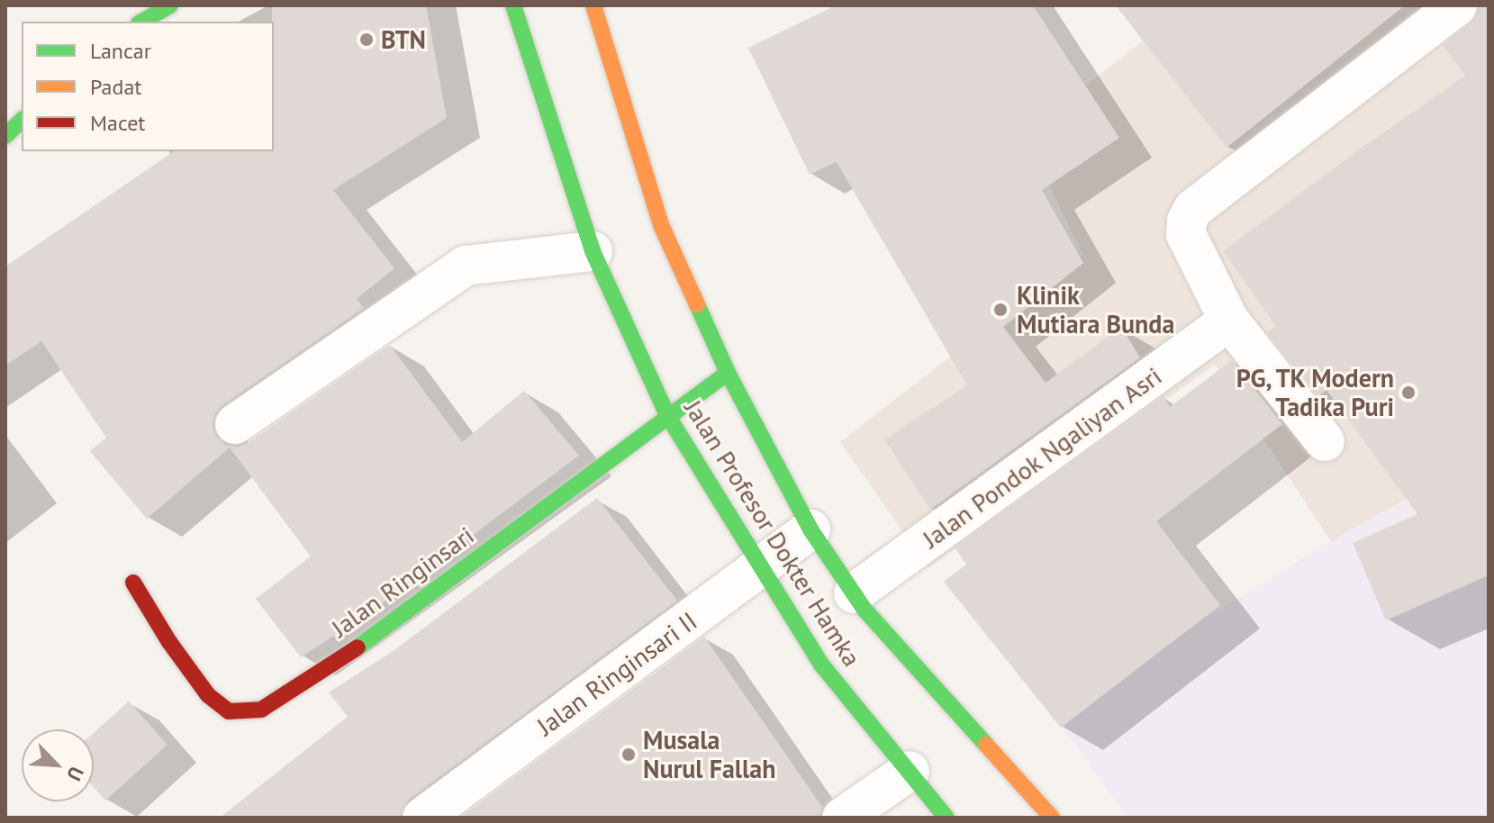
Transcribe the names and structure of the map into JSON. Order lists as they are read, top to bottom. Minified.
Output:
{"streets":{"main road":["Jalan Profesor Dokter Hamka","Jalan Ringinsari"],"street":["Jalan Pondok Ngaliyan Asri","Jalan Ringinsari II"]},"crossings":[["Jalan Pondok Ngaliyan Asri","Jalan Profesor Dokter Hamka"],["Jalan Profesor Dokter Hamka","Jalan Ringinsari"],["Jalan Profesor Dokter Hamka","Jalan Ringinsari II"]],"places":["BTN","Klinik Mutiara Bunda","PG, TK Modern Tadika Puri","Musala Nurul Fallah"],"legend":["Lancar","Padat","Macet"],"north":"bottom right"}
